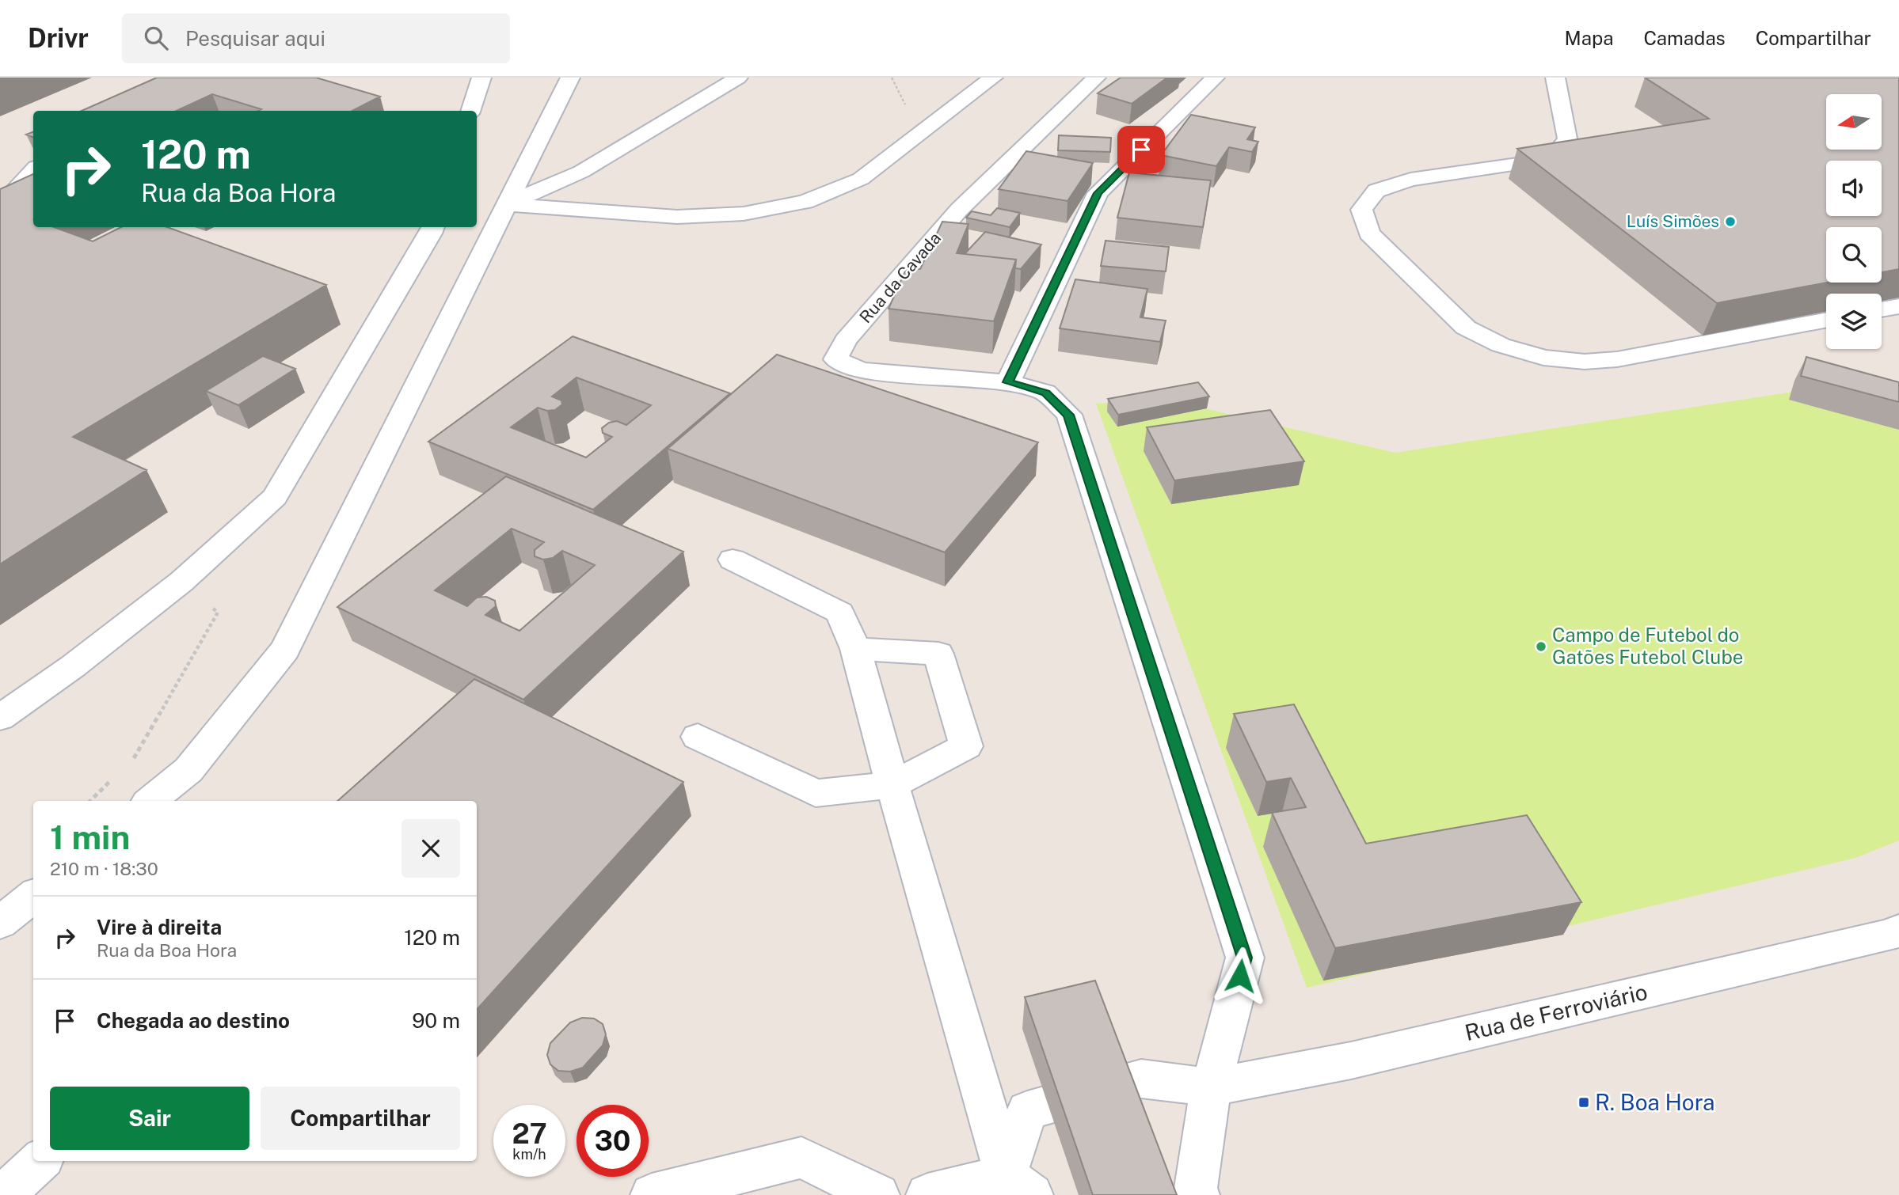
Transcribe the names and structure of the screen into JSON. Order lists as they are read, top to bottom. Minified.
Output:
{"streets":{"street":["Rua da Cavada","Rua de Ferroviário"]},"places":{"other":["Luís Simões","Campo de Futebol do Gatões Futebol Clube"],"transit":["R. Boa Hora"]},"north":"left","page":{"header":"Drivr","search":"Pesquisar aqui","nav":["Mapa","Camadas","Compartilhar"],"turn":["120 m","Rua da Boa Hora"],"heading":["1 min","210 m · 18:30"],"list":[{"name":"Vire à direita","note":"Rua da Boa Hora","value":"120 m"},{"name":"Chegada ao destino","value":"90 m"}],"buttons":["Sair","Compartilhar"],"speed":"27 km/h","limit":"30"}}
